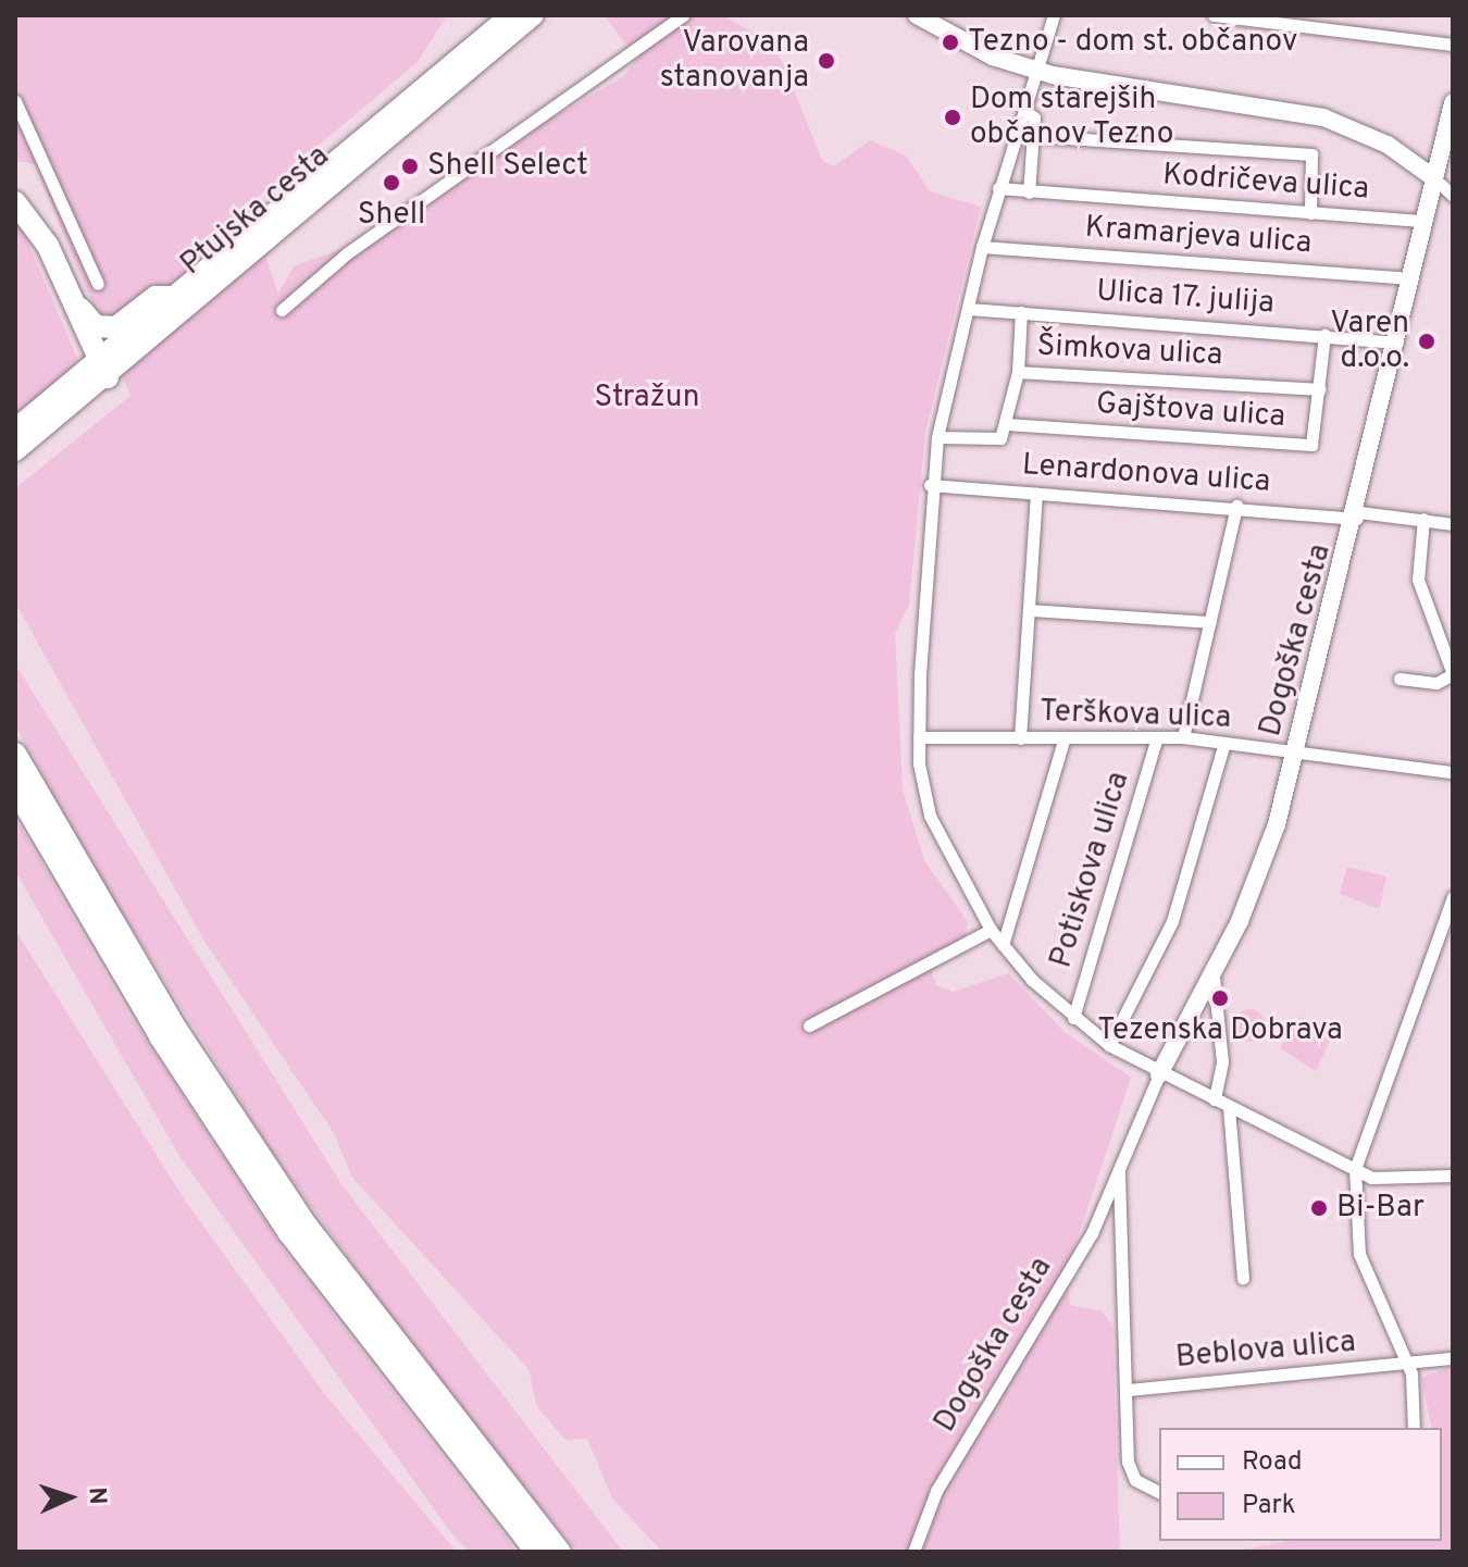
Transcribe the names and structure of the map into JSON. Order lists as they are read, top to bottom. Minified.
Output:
{"streets":{"main road":["Ptujska cesta"],"street":["Kodričeva ulica","Kramarjeva ulica","Ulica 17. julija","Šimkova ulica","Gajštova ulica","Lenardonova ulica","Dogoška cesta","Terškova ulica","Potiskova ulica","Beblova ulica"]},"crossings":[["Kodričeva ulica","Dogoška cesta"],["Kramarjeva ulica","Dogoška cesta"],["Ulica 17. julija","Gajštova ulica"],["Ulica 17. julija","Dogoška cesta"],["Šimkova ulica","Gajštova ulica"],["Lenardonova ulica","Dogoška cesta"],["Dogoška cesta","Terškova ulica"],["Dogoška cesta","Beblova ulica"],["Terškova ulica","Potiskova ulica"]],"parks":["Stražun"],"places":["Tezno - dom st. občanov","Varovana stanovanja","Dom starejših občanov Tezno","Shell Select","Shell","Varen d.o.o.","Tezenska Dobrava","Bi-Bar"],"legend":["Road","Park"],"north":"right"}
